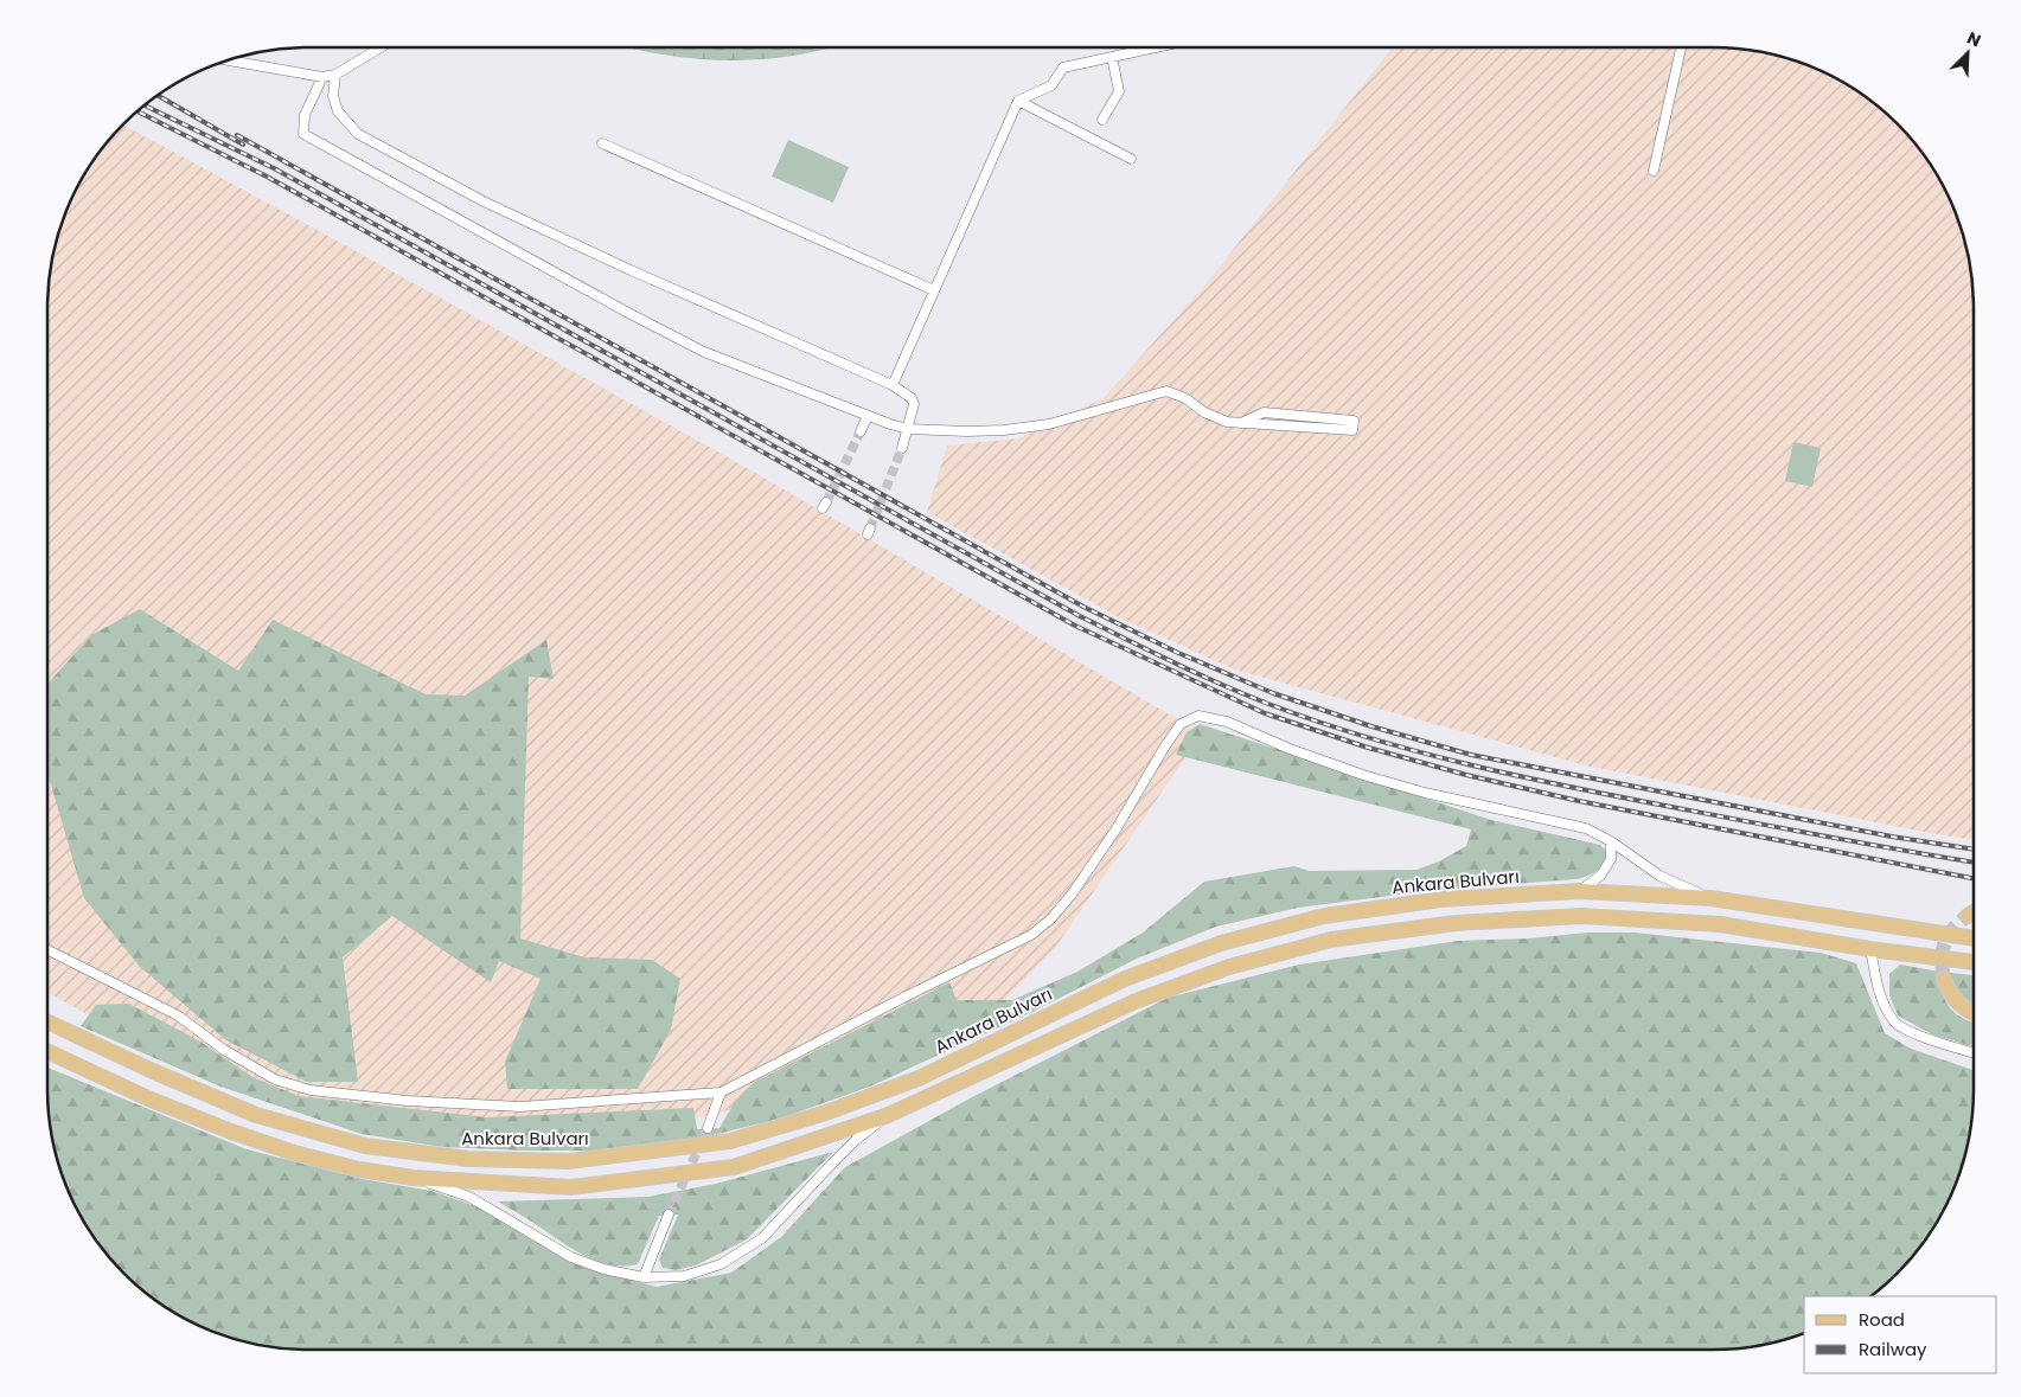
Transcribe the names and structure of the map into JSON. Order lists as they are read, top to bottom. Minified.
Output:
{"streets":{"main road":["Ankara Bulvarı"]},"legend":["Road","Railway"],"north":"top right"}
